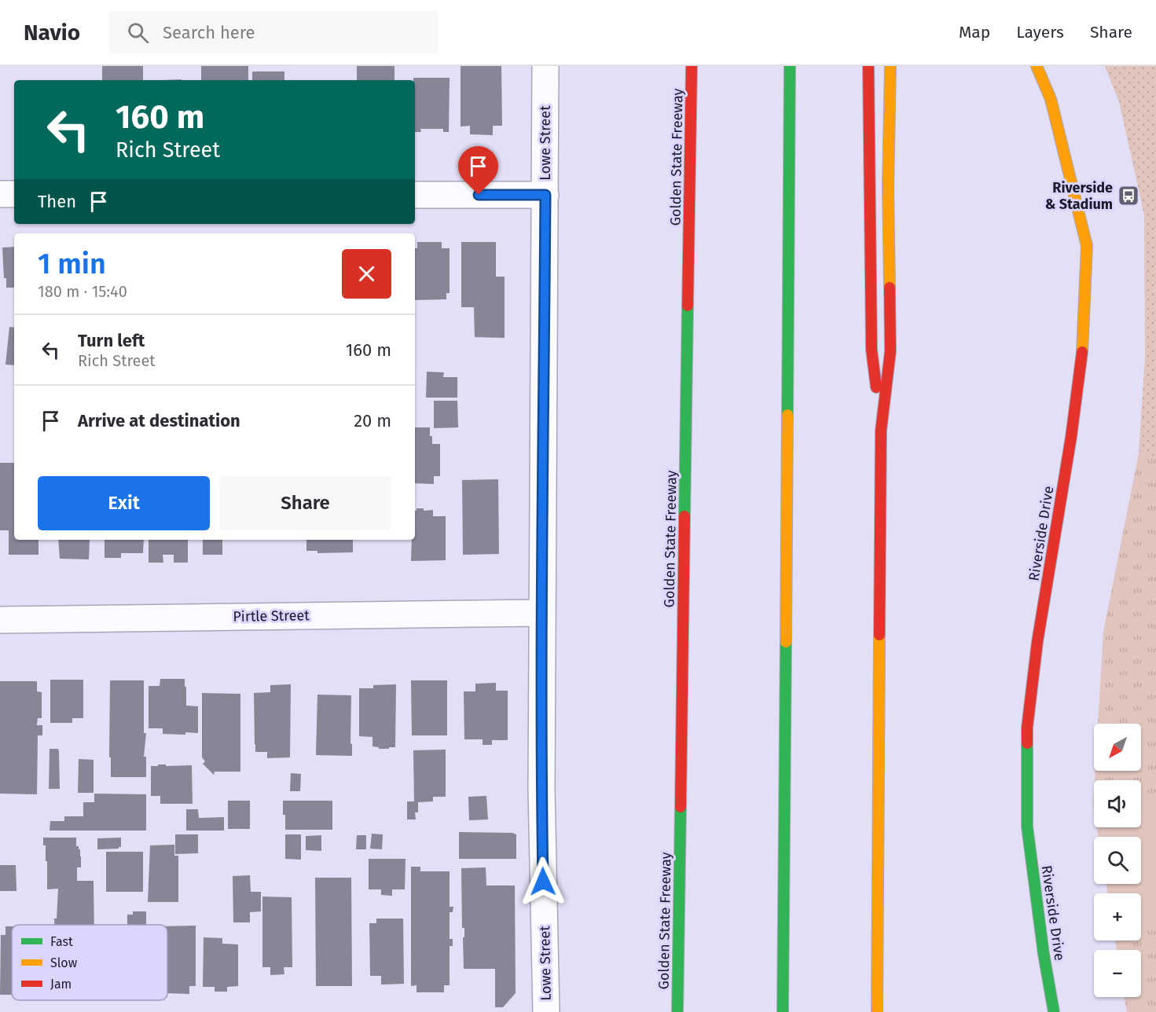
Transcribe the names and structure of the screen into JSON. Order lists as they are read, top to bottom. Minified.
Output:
{"streets":{"main road":["Golden State Freeway","Riverside Drive"],"street":["Lowe Street","Pirtle Street"]},"crossings":[["Lowe Street","Pirtle Street"]],"places":{"bus stop":["Riverside & Stadium"]},"legend":["Fast","Slow","Jam"],"north":"bottom left","page":{"header":"Navio","search":"Search here","nav":["Map","Layers","Share"],"turn":["160 m","Rich Street"],"then":"Then","heading":["1 min","180 m · 15:40"],"list":[{"name":"Turn left","note":"Rich Street","value":"160 m"},{"name":"Arrive at destination","value":"20 m"}],"buttons":["Exit","Share"],"map_buttons":["+","−"]}}
